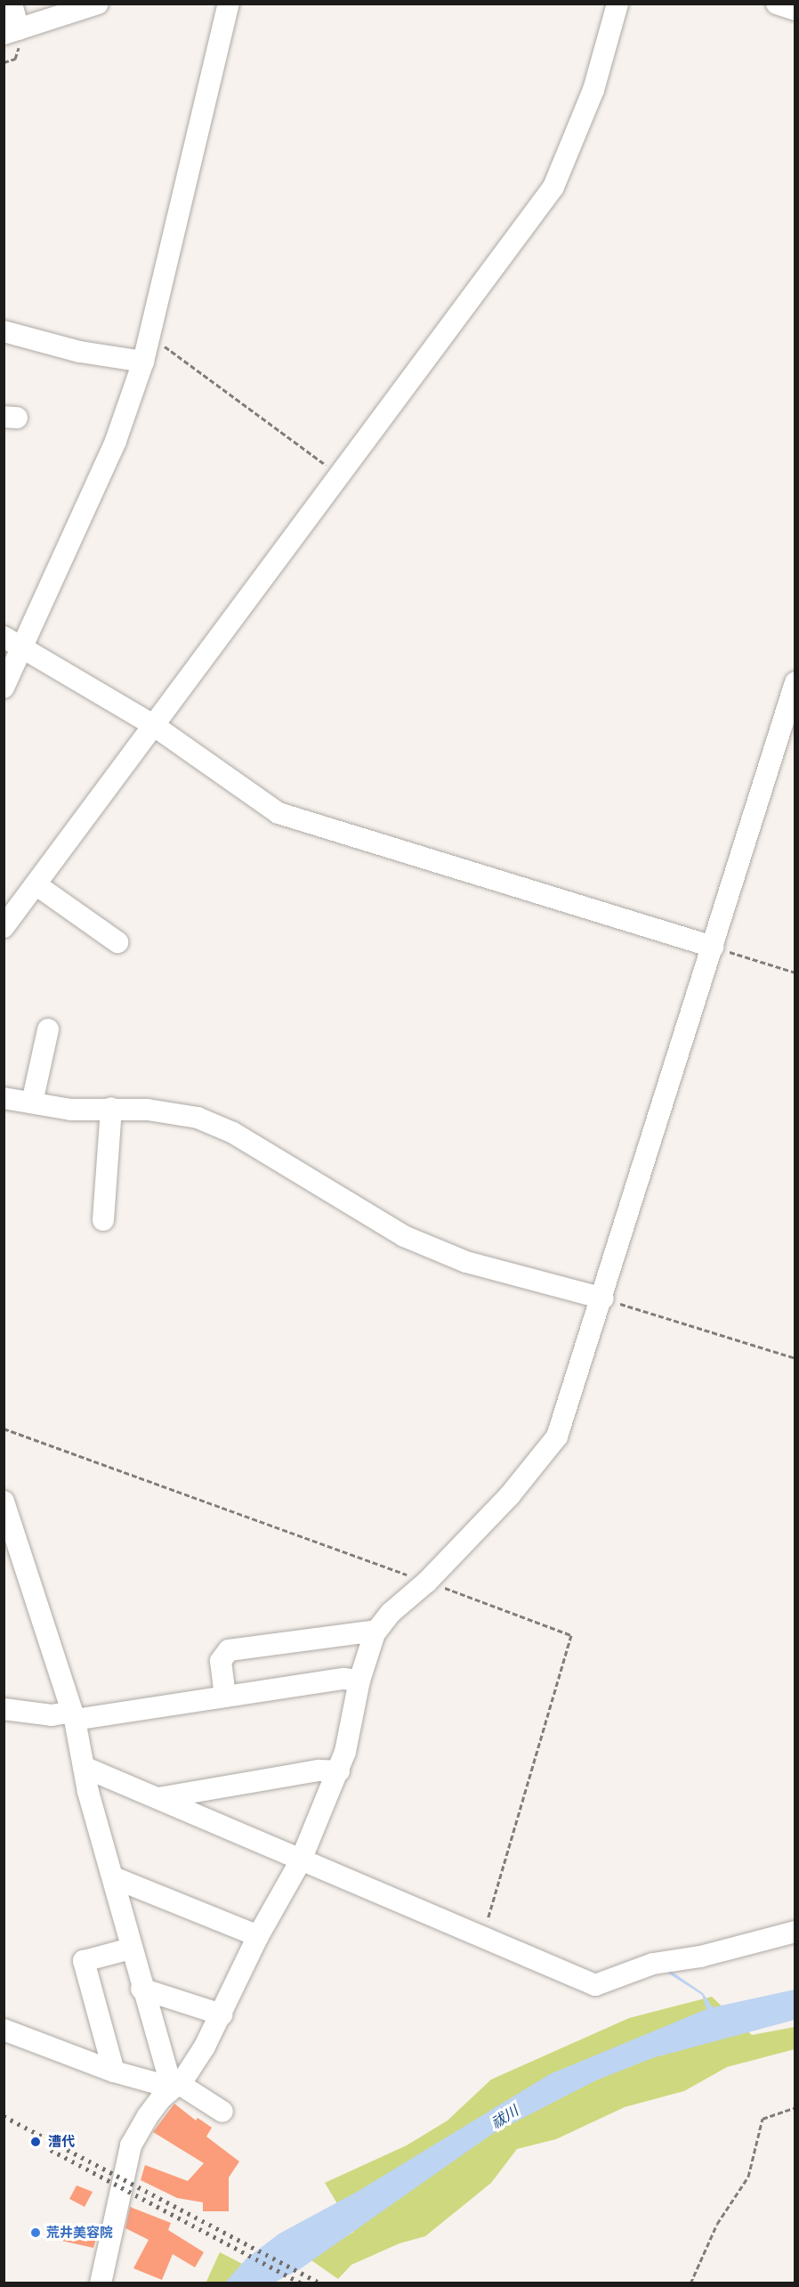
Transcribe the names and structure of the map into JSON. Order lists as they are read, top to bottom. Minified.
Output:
{"water":["祓川"],"places":["漕代","荒井美容院"]}
